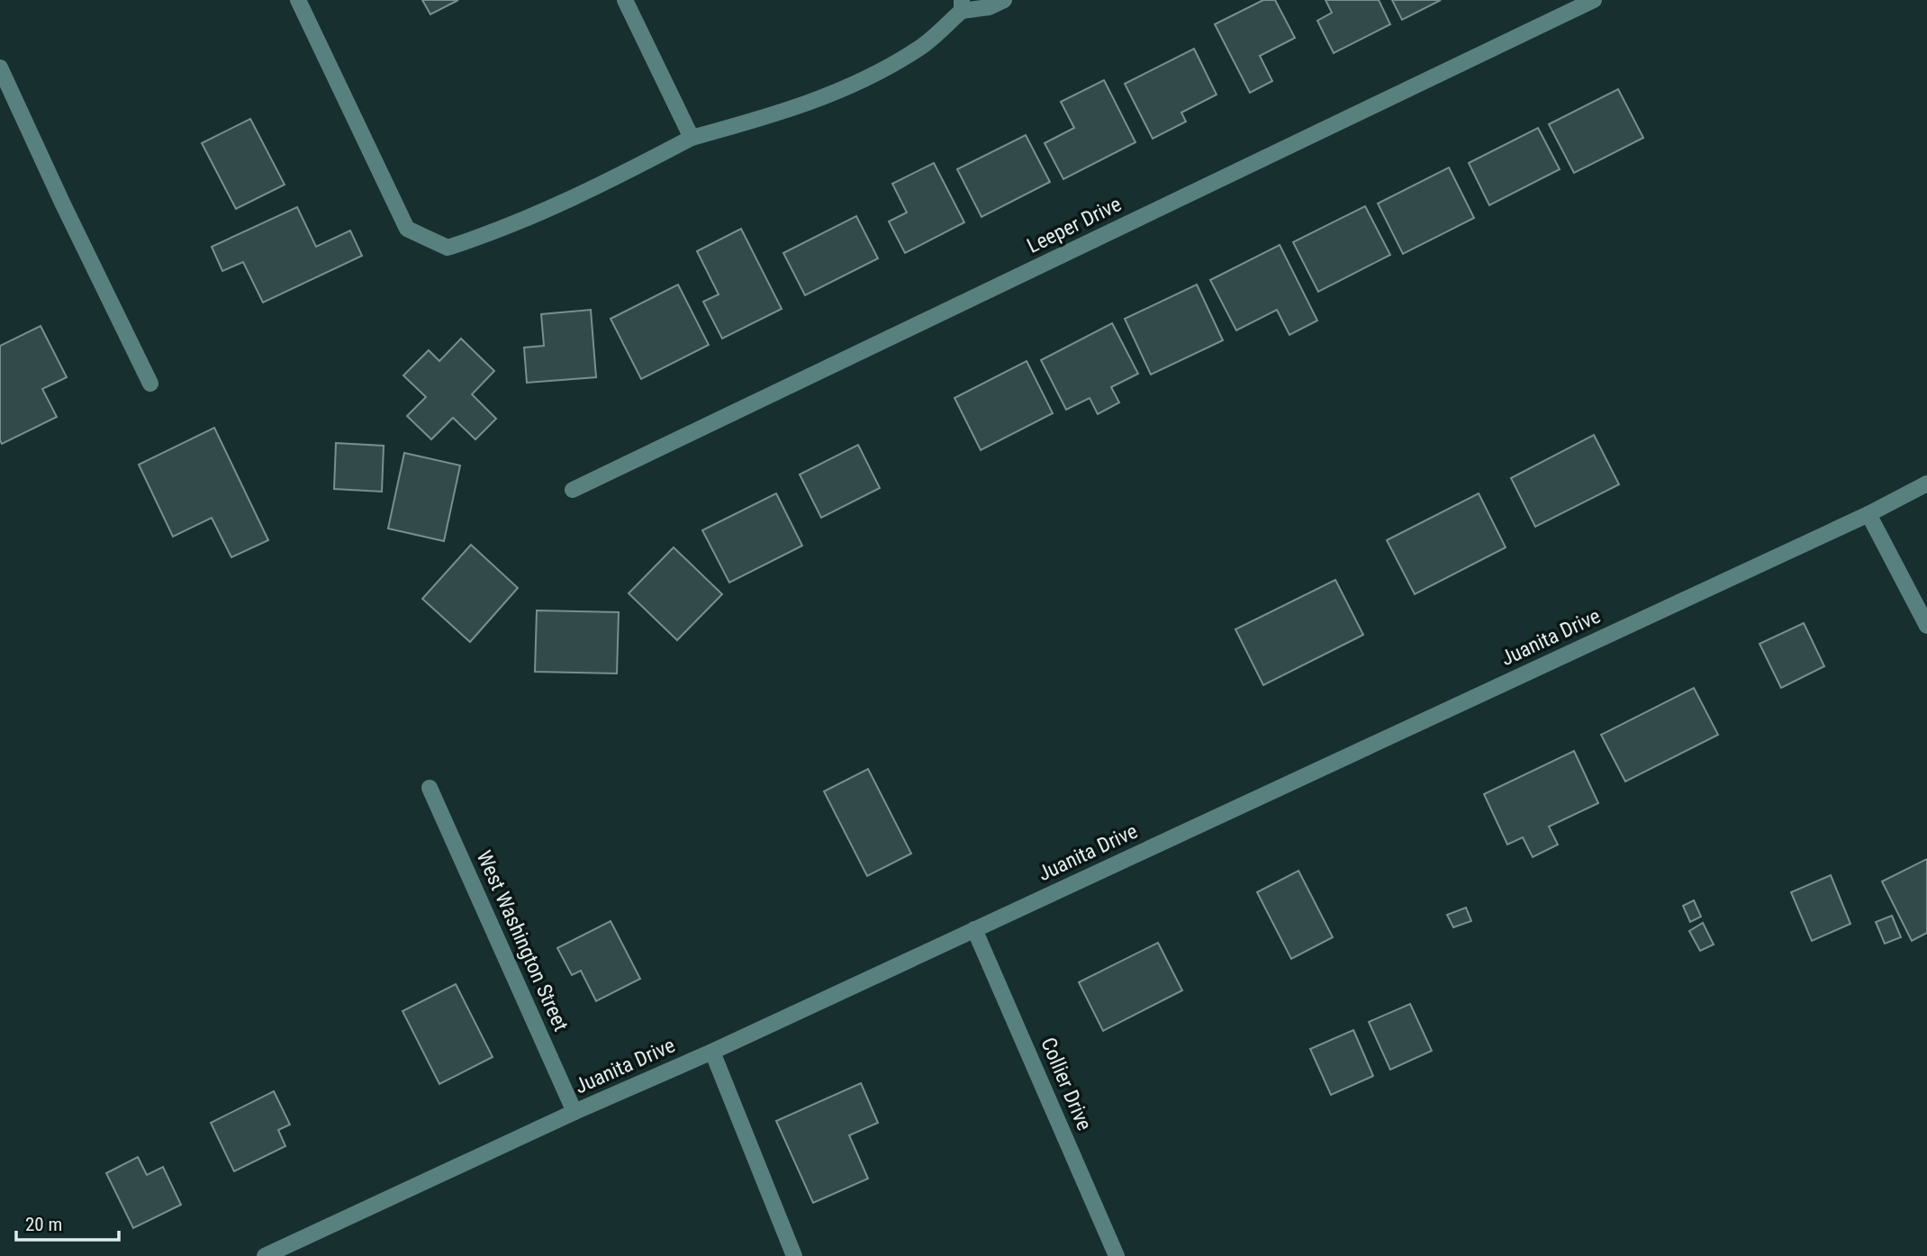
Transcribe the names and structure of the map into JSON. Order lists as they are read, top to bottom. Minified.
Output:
{"streets":{"street":["Leeper Drive","Juanita Drive","West Washington Street","Collier Drive"]},"crossings":[["Juanita Drive","West Washington Street"],["Juanita Drive","Collier Drive"]],"scale_bar":"20 m"}
